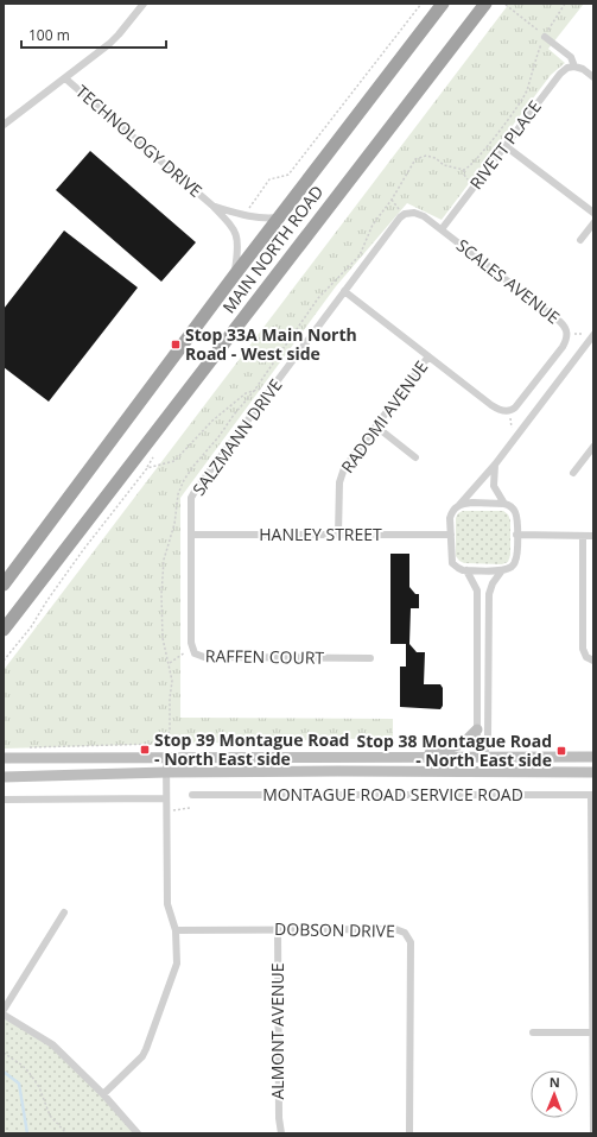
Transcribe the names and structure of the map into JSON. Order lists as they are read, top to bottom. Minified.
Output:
{"streets":{"highway":["MAIN NORTH ROAD"],"street":["TECHNOLOGY DRIVE","RIVETT PLACE","SCALES AVENUE","RADOMI AVENUE","SALZMANN DRIVE","HANLEY STREET","RAFFEN COURT","MONTAGUE ROAD SERVICE ROAD","DOBSON DRIVE","ALMONT AVENUE"]},"crossings":[["TECHNOLOGY DRIVE","MAIN NORTH ROAD"],["RIVETT PLACE","SCALES AVENUE"],["SCALES AVENUE","SALZMANN DRIVE"],["RADOMI AVENUE","HANLEY STREET"],["SALZMANN DRIVE","HANLEY STREET"],["SALZMANN DRIVE","RAFFEN COURT"],["HANLEY STREET","RAFFEN COURT"],["DOBSON DRIVE","ALMONT AVENUE"]],"places":{"transit":["Stop 33A Main North Road - West side","Stop 39 Montague Road - North East side","Stop 38 Montague Road - North East side"]},"scale_bar":"100 m","north":"top"}
